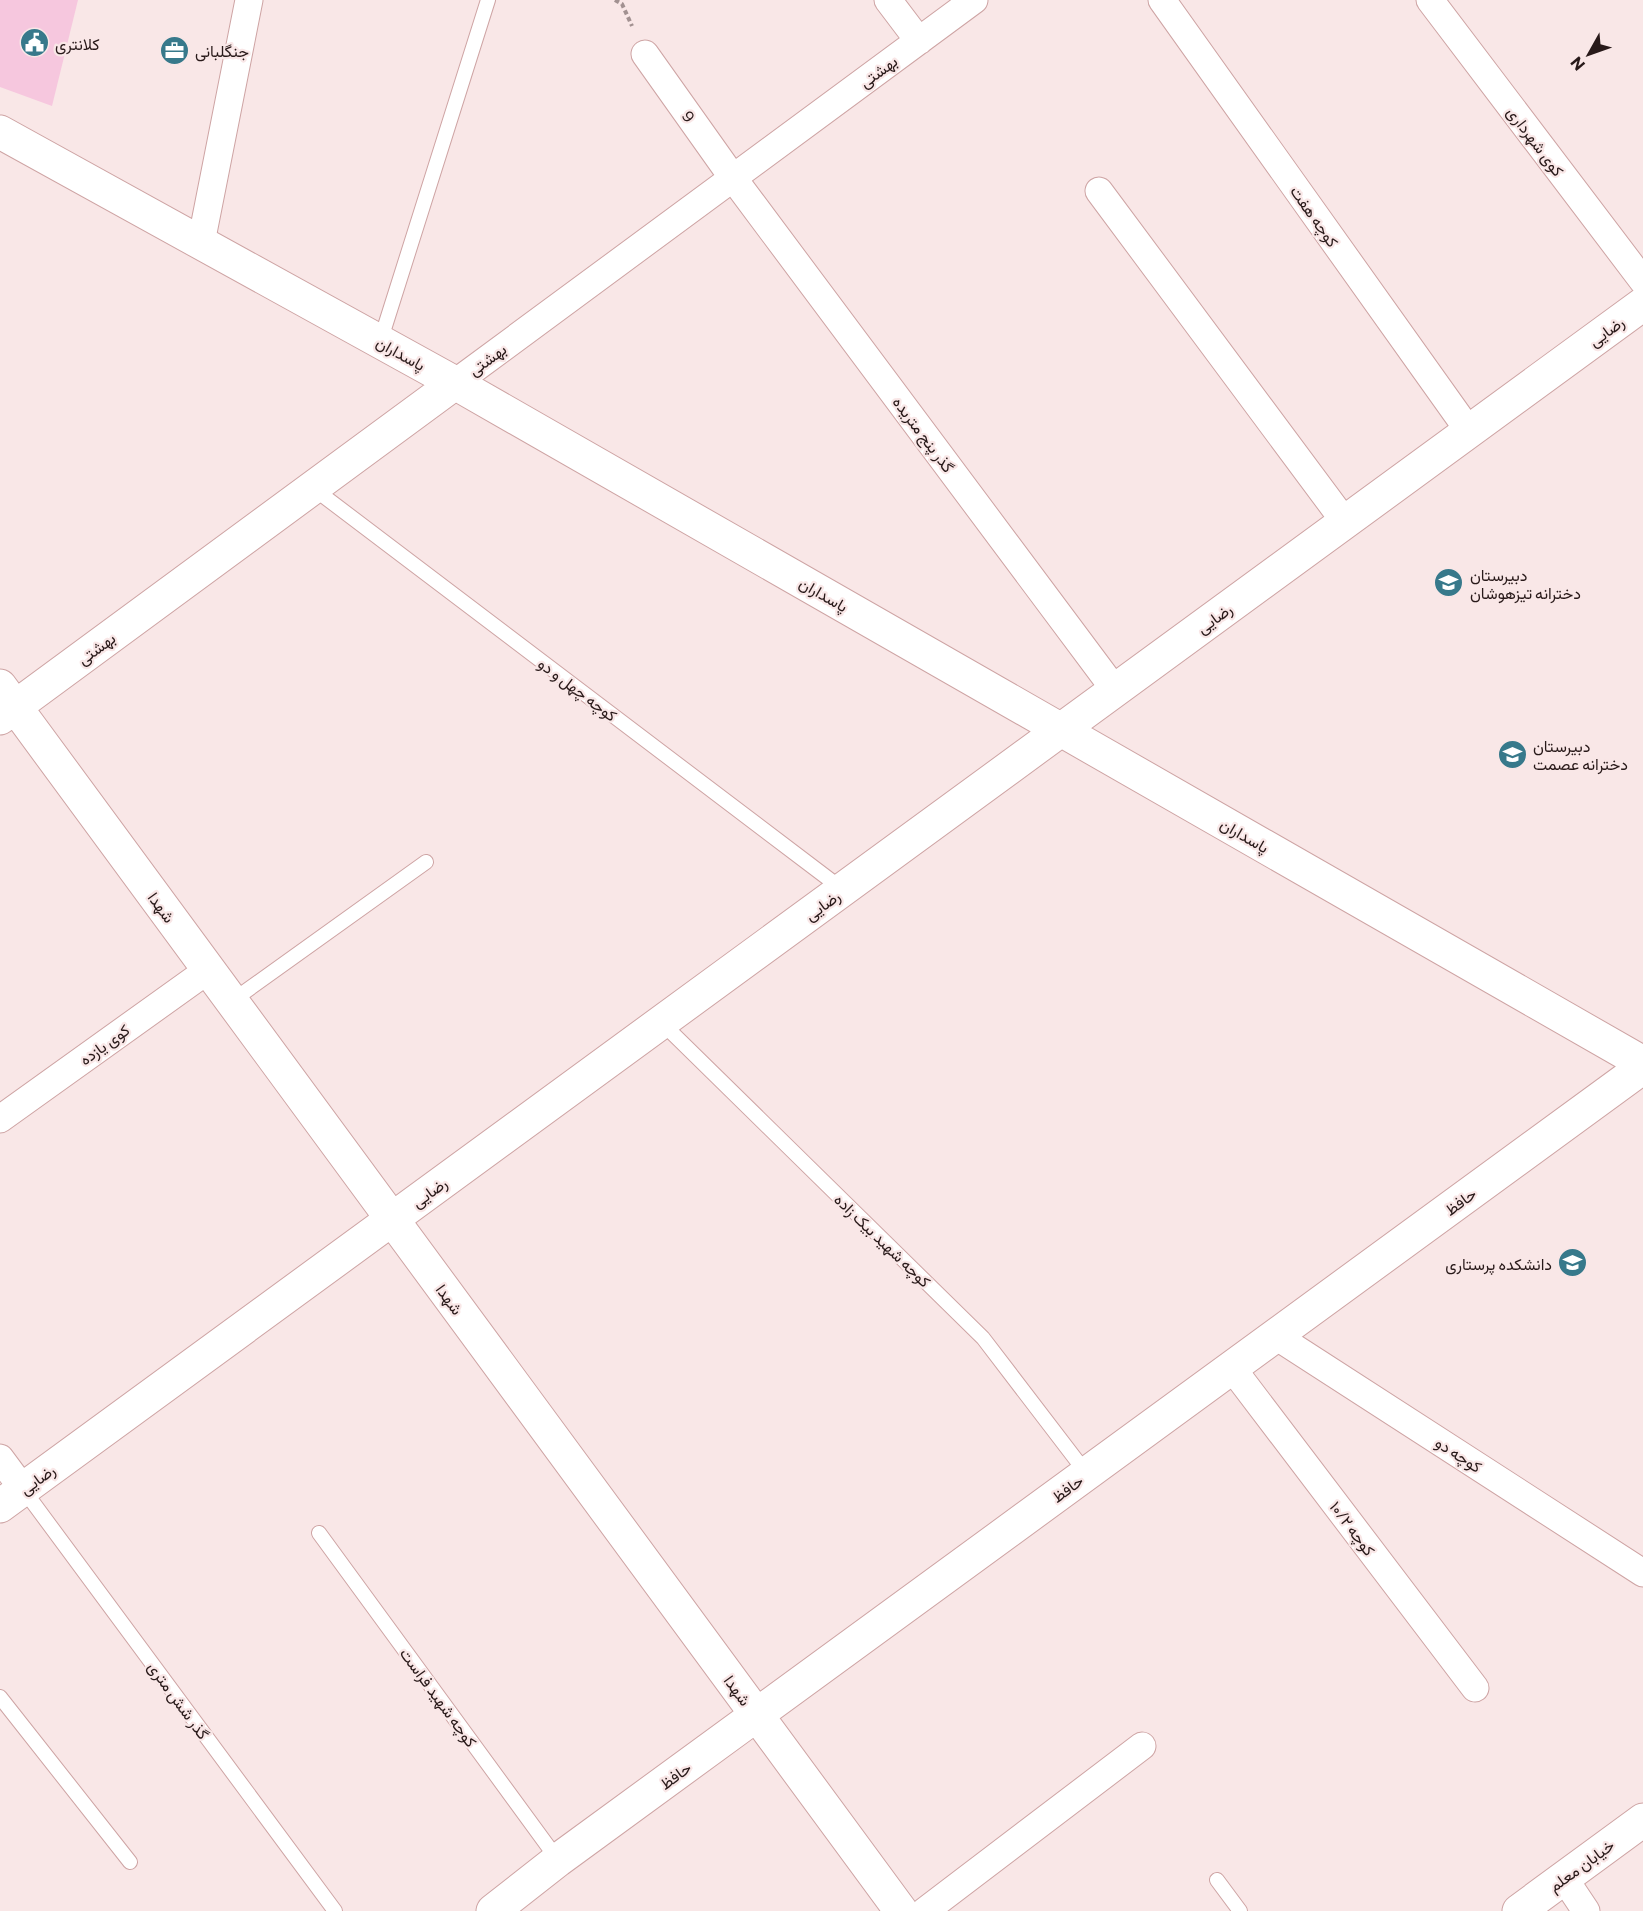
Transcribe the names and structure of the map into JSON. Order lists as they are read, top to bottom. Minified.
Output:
{"streets":{"street":["بهشتی","9","کوی شهرداری","کوچه هفت","رضایی","پاسداران","گذر پنج متریده","شهدا","کوی یازده","حافظ","کوچه دو","کوچه ۱۰/۲","خیابان معلم"],"lane":["کوچه چهل و دو","کوچه شهید بیک زاده","کوچه شهید فراست","گذر شش متری"]},"crossings":[["بهشتی","9"],["بهشتی","پاسداران"],["بهشتی","گذر پنج متریده"],["بهشتی","کوچه چهل و دو"],["بهشتی","شهدا"],["9","گذر پنج متریده"],["کوچه هفت","رضایی"],["رضایی","پاسداران"],["رضایی","گذر پنج متریده"],["رضایی","کوچه چهل و دو"],["رضایی","شهدا"],["رضایی","کوچه شهید بیک زاده"],["رضایی","گذر شش متری"],["پاسداران","حافظ"],["شهدا","کوی یازده"],["شهدا","حافظ"],["حافظ","کوچه شهید بیک زاده"],["حافظ","کوچه دو"],["حافظ","کوچه ۱۰/۲"],["حافظ","کوچه شهید فراست"]],"places":{"public building":["کلانتری"],"office":["جنگلبانی"],"school or university":["دبیرستان دخترانه تیزهوشان","دبیرستان دخترانه عصمت","دانشکده پرستاری"]},"north":"bottom left"}
